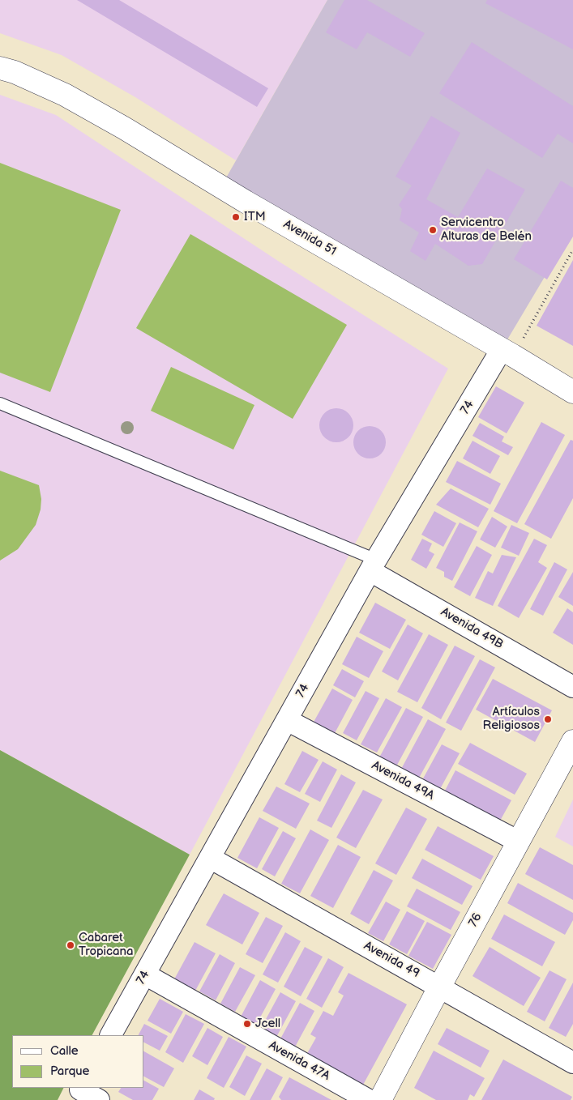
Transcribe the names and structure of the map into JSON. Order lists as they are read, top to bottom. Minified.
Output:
{"streets":{"main road":["Avenida 51","76"],"street":["74","Avenida 49B","Avenida 49A","Avenida 49","Avenida 47A"]},"crossings":[["Avenida 51","74"],["74","Avenida 49B"],["74","Avenida 49A"],["74","Avenida 49"],["74","Avenida 47A"],["Avenida 49A","76"],["76","Avenida 49"]],"places":["ITM","Servicentro Alturas de Belén","Artículos Religiosos","Cabaret Tropicana","Jcell"],"legend":["Calle","Parque"]}
